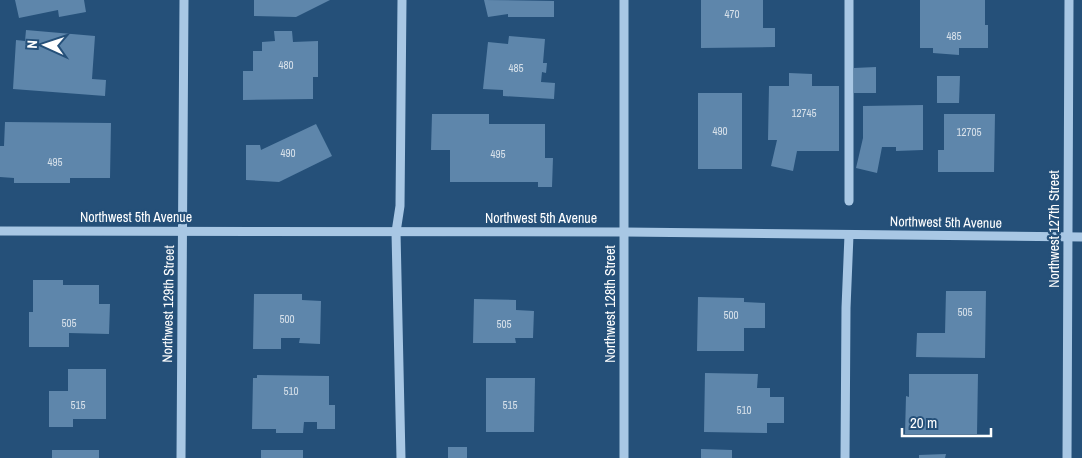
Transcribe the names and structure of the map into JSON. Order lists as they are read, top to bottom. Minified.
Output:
{"streets":{"street":["Northwest 5th Avenue","Northwest 127th Street","Northwest 129th Street","Northwest 128th Street"]},"crossings":[["Northwest 5th Avenue","Northwest 127th Street"],["Northwest 5th Avenue","Northwest 129th Street"],["Northwest 5th Avenue","Northwest 128th Street"]],"house_numbers":["470","485","480","485","12745","490","12705","490","495","495","505","500","500","505","505","510","515","515","510"],"scale_bar":"20 m","north":"left"}
